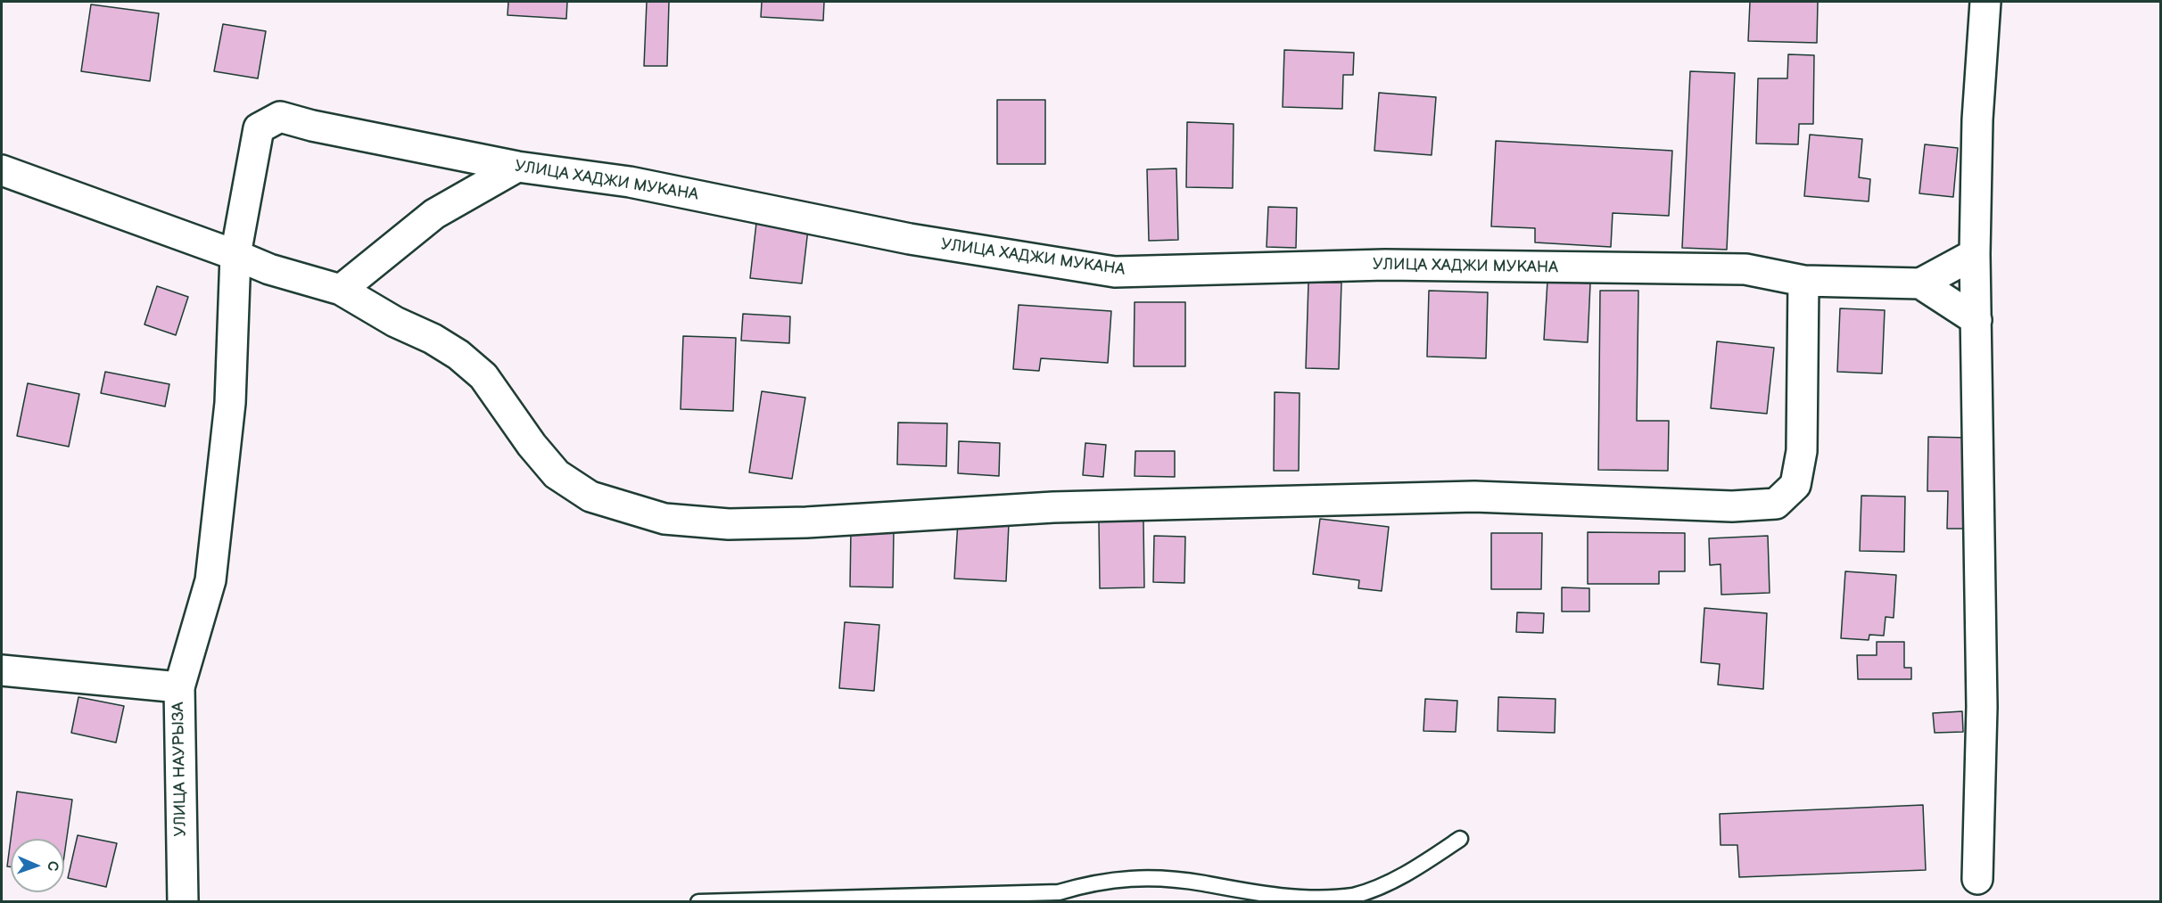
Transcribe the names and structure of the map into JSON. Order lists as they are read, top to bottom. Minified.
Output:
{"streets":{"street":["УЛИЦА ХАДЖИ МУКАНА","УЛИЦА НАУРЫЗА"]},"north":"right"}
